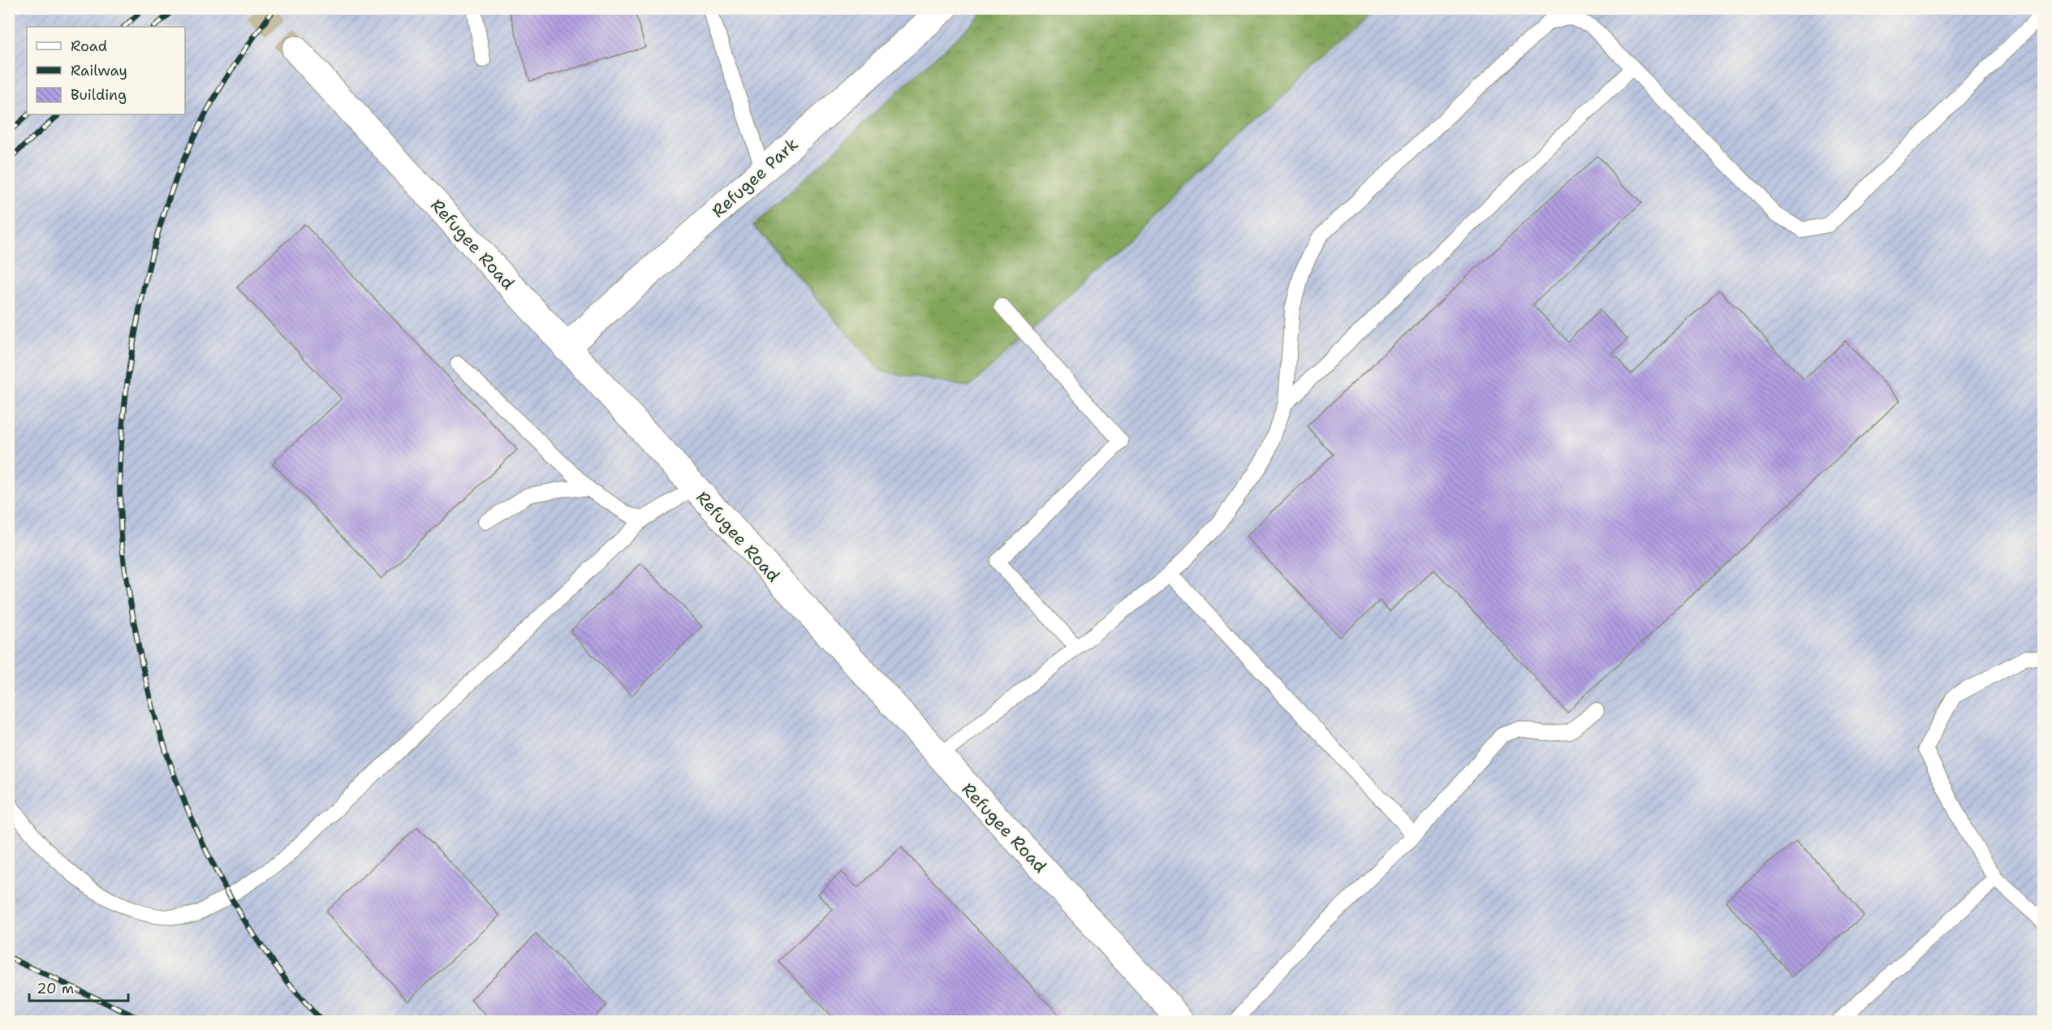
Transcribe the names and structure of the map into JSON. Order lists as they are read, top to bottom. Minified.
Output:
{"streets":{"main road":["Refugee Park","Refugee Road"]},"crossings":[["Refugee Park","Refugee Road"]],"legend":["Road","Railway","Building"],"scale_bar":"20 m"}
